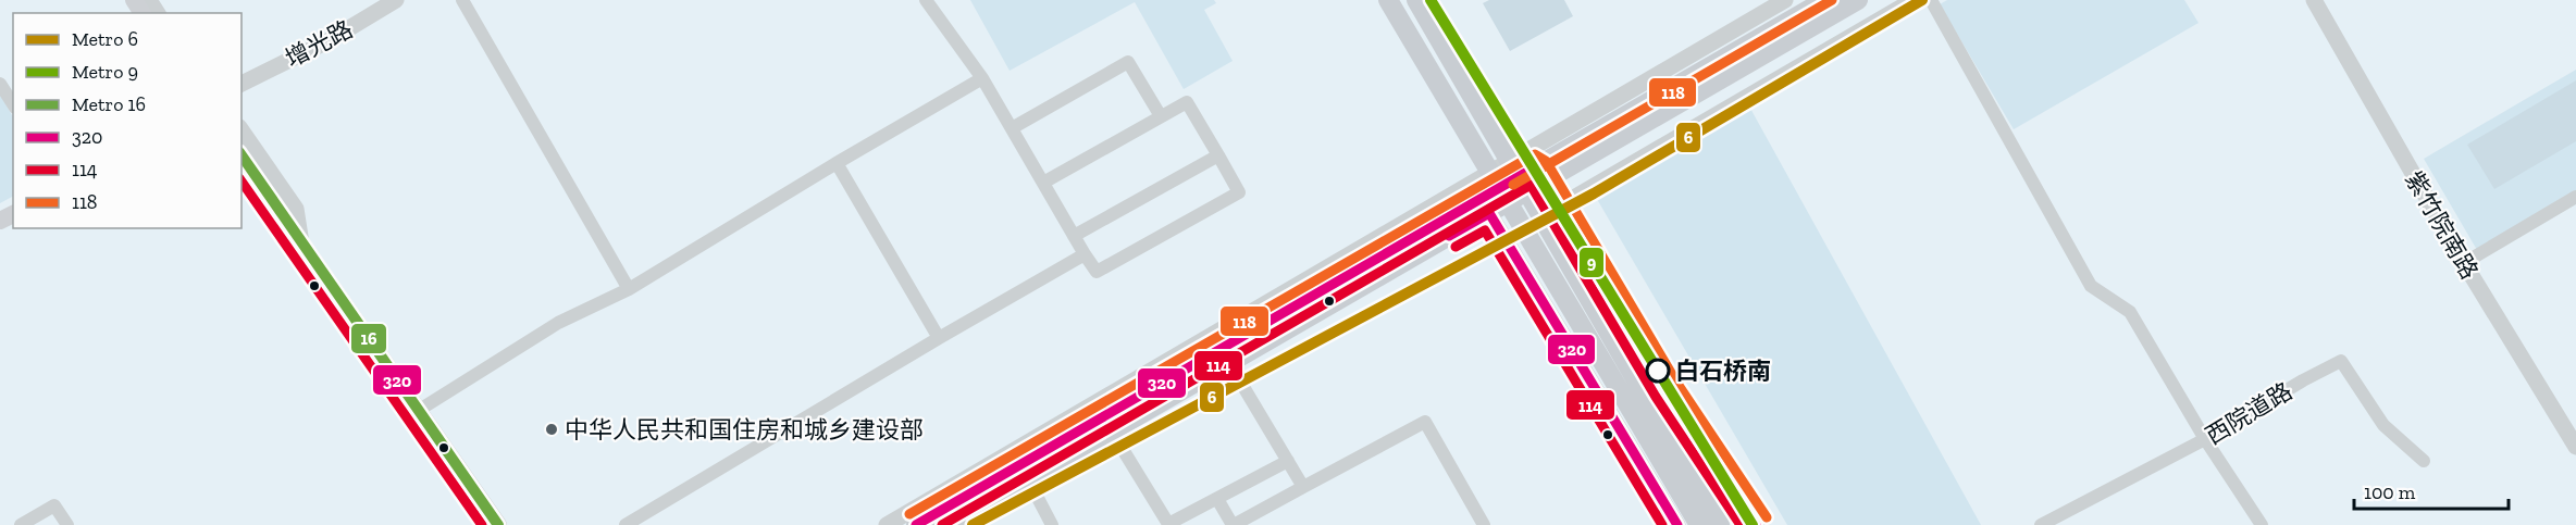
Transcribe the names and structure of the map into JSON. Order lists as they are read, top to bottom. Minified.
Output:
{"streets":{"street":["增光路","紫竹院南路","西院道路"]},"places":["白石桥南","中华人民共和国住房和城乡建设部"],"lines":["metro line 6","metro line 9","transit line 118","metro line 16","transit line 320","transit line 114"],"legend":["Metro 6","Metro 9","Metro 16","320","114","118"],"scale_bar":"100 m"}
